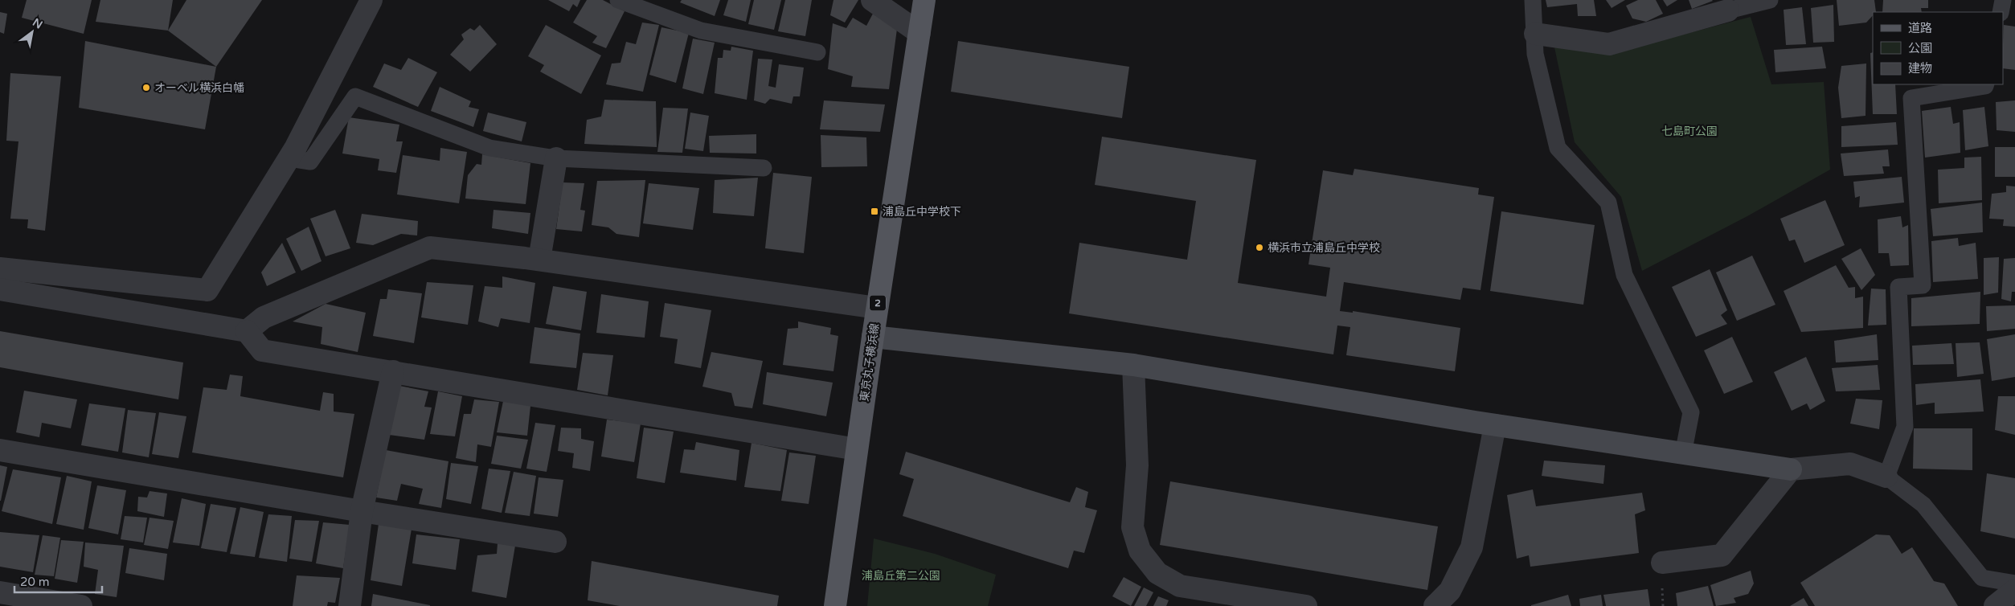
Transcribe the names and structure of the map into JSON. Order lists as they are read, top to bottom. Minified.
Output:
{"streets":{"main road":["2","東京丸子横浜線"]},"parks":["七島町公園","浦島丘第二公園"],"places":{"other":["オーベル横浜白幡","横浜市立浦島丘中学校"],"transit":["浦島丘中学校下"]},"legend":["道路","公園","建物"],"scale_bar":"20 m","north":"top right"}
